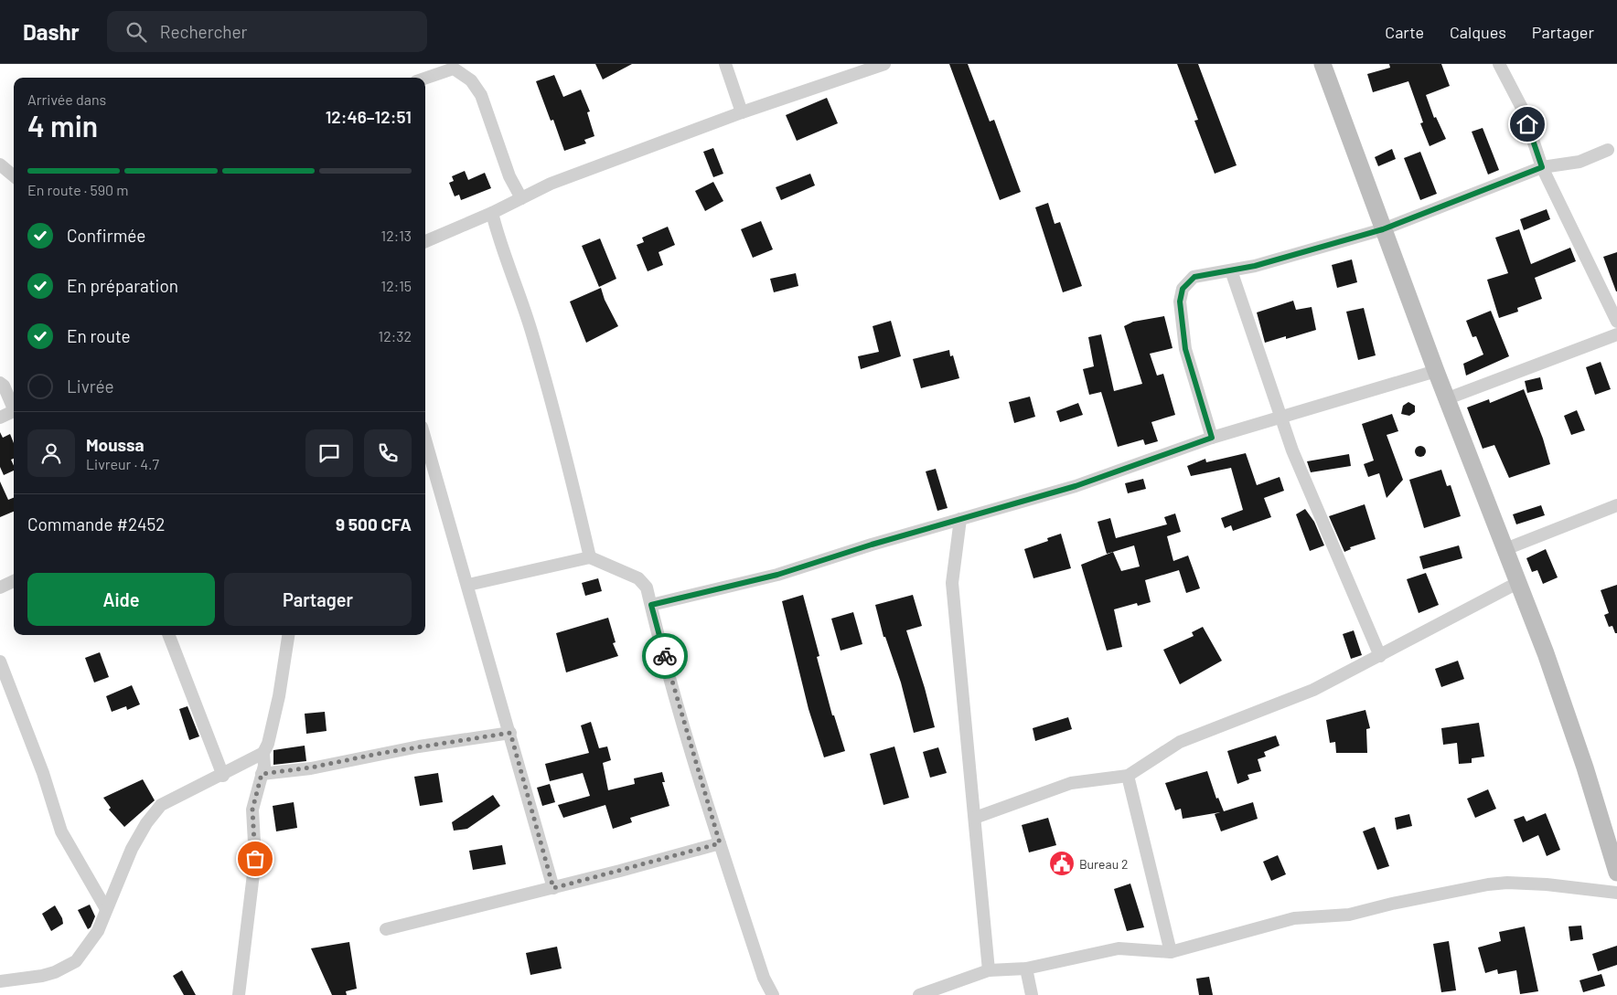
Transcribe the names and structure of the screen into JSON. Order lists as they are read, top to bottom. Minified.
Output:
{"places":{"public building":["Bureau 2"]},"page":{"header":"Dashr","search":"Rechercher","nav":["Carte","Calques","Partager"],"heading":["4 min","Arrivée dans","12:46–12:51"],"panel":["Moussa","Livreur · 4.7","Commande #2452","9 500 CFA"],"bar":"En route · 590 m","list":[["Confirmée","12:13"],["En préparation","12:15"],["En route","12:32"],"Livrée"],"buttons":["Aide","Partager"]}}
